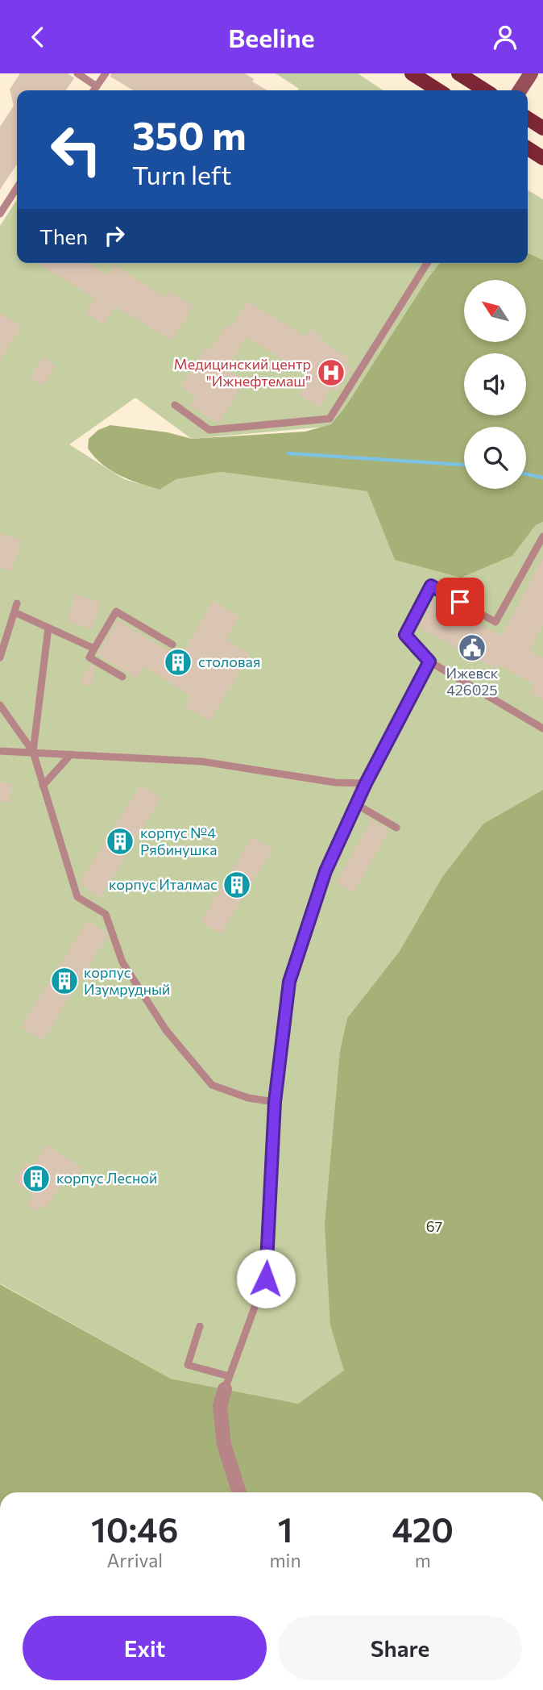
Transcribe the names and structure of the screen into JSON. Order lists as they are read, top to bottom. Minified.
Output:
{"parks":["67"],"places":{"hospital":["Медицинский центр \"Ижнефтемаш\""],"public building":["Ижевск 426025"],"building":["столовая","корпус №4 Рябинушка","корпус Италмас","корпус Изумрудный","корпус Лесной"]},"north":"top left","page":{"header":"Beeline","turn":["350 m","Turn left"],"then":"Then","eta":["10:46","Arrival","1","min","420","m"],"buttons":["Exit","Share"]}}
